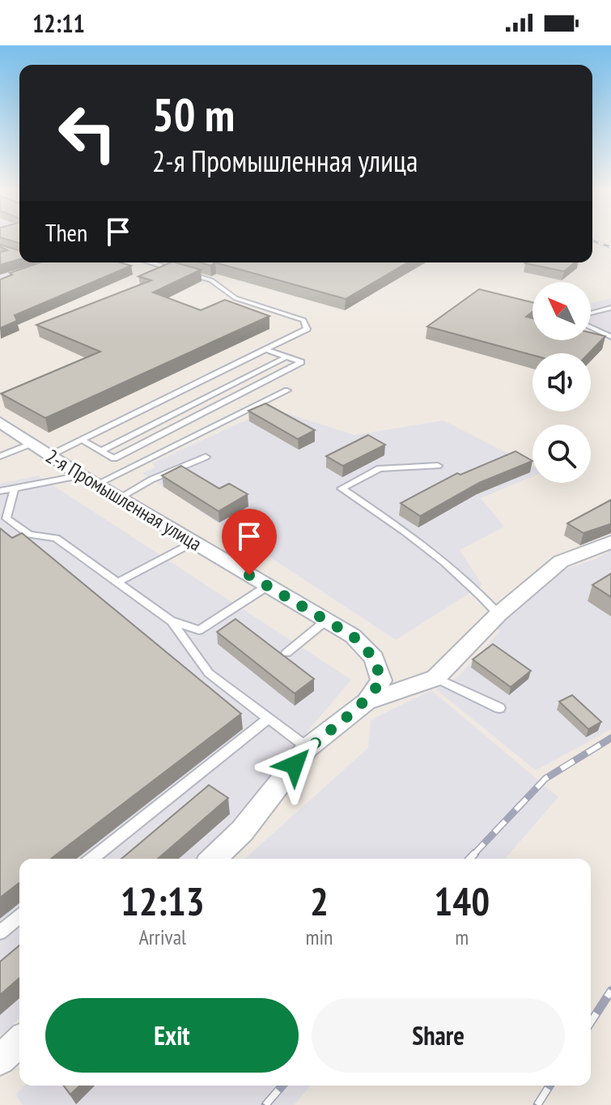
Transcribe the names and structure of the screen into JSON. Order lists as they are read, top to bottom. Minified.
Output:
{"streets":{"street":["2-я Промышленная улица"]},"north":"top left","page":{"status":"12:11","turn":["50 m","2-я Промышленная улица"],"then":"Then","eta":["12:13","Arrival","2","min","140","m"],"buttons":["Exit","Share"]}}
